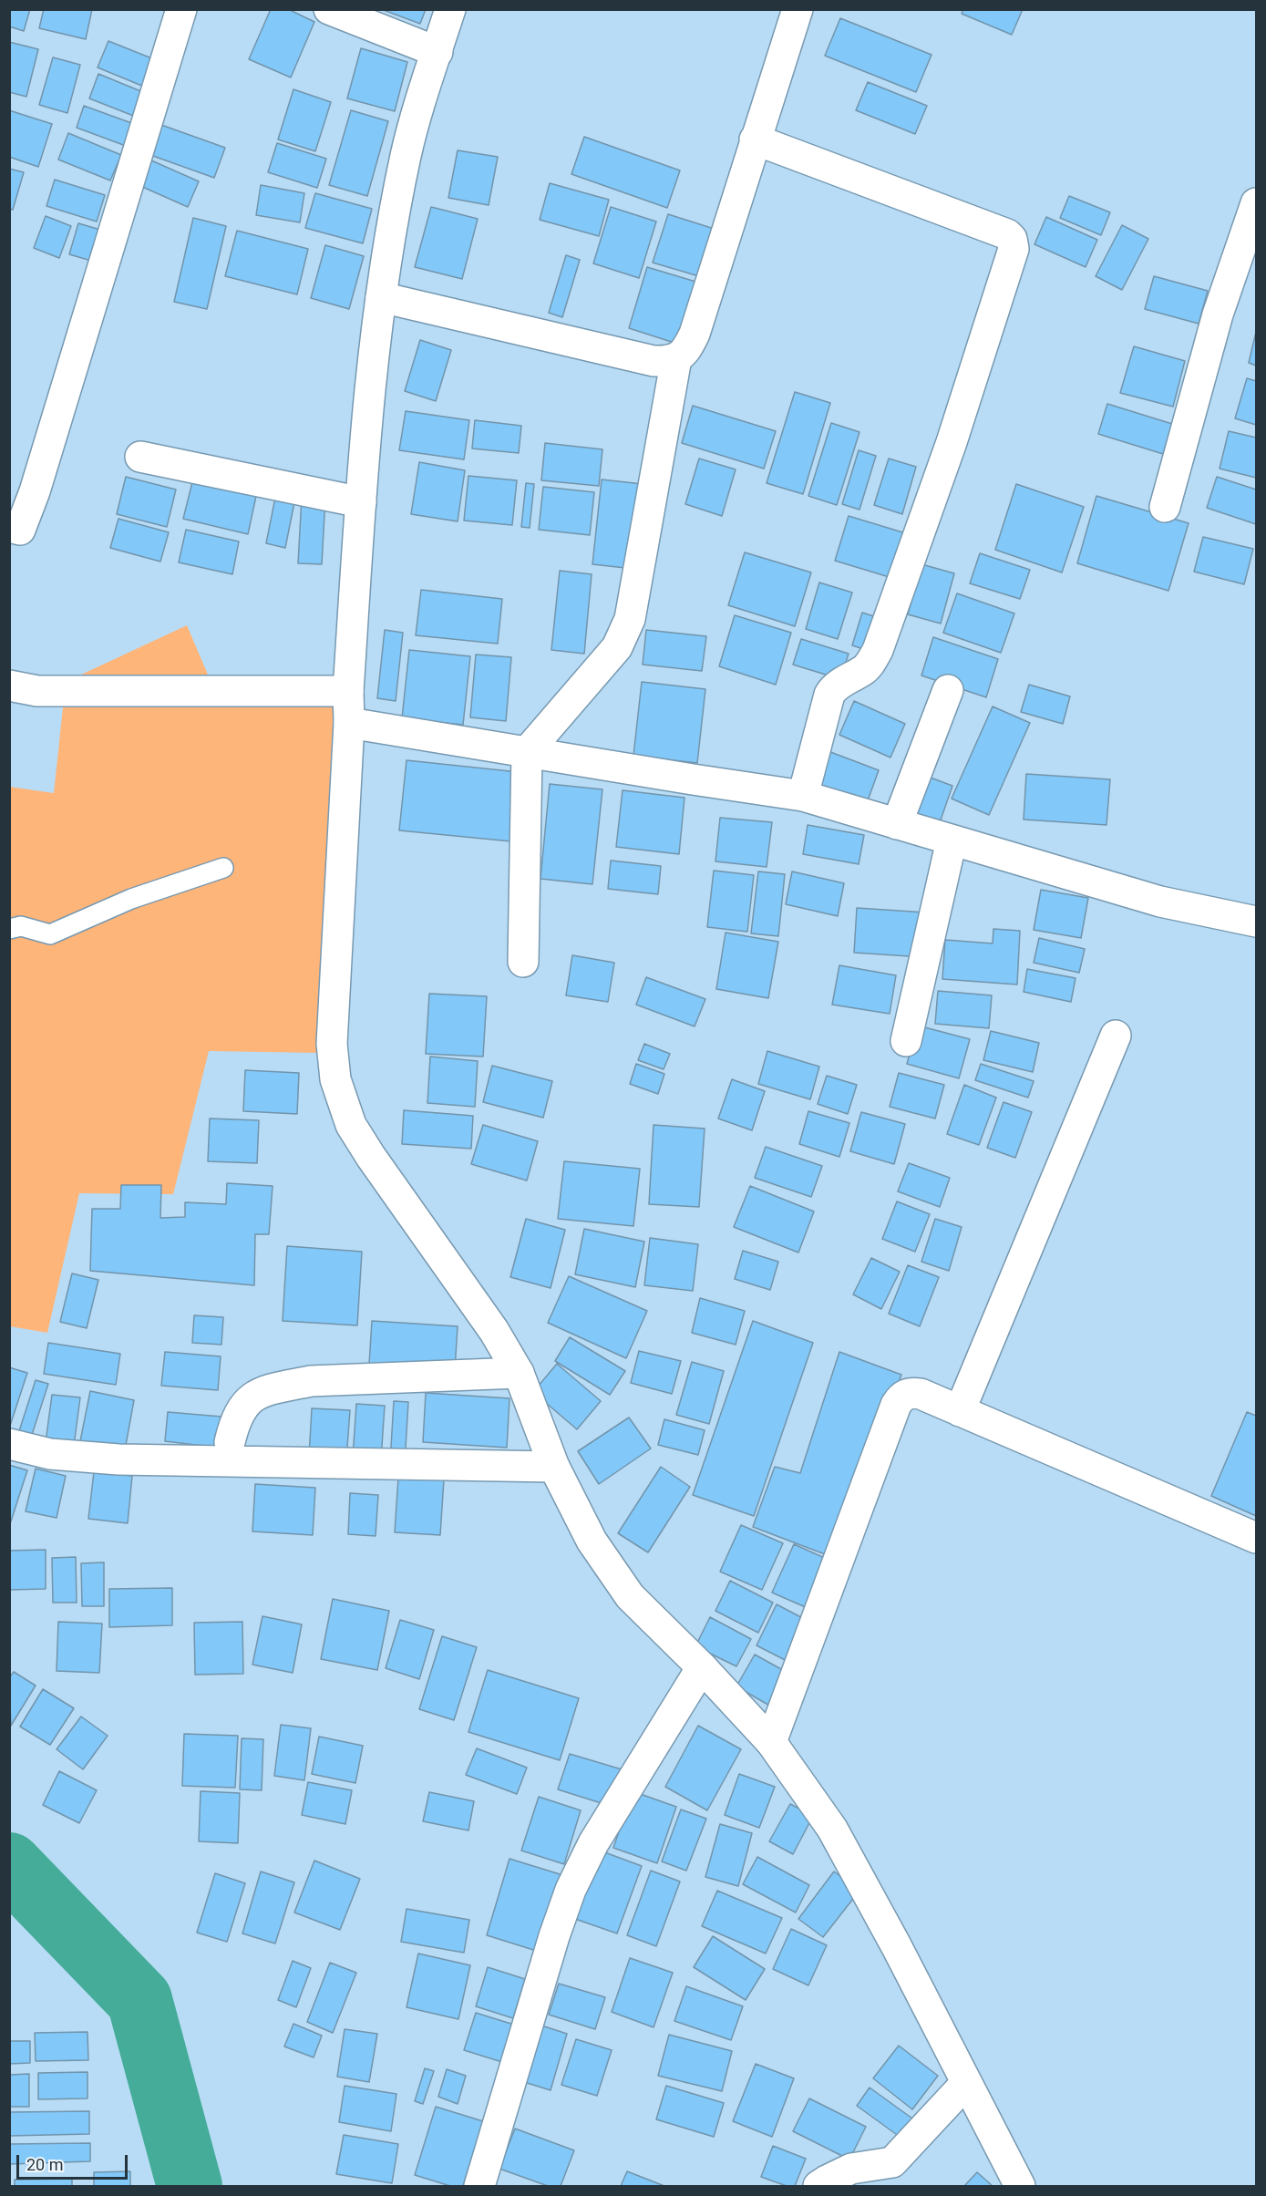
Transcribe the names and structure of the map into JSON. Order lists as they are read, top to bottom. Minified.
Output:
{"scale_bar":"20 m"}
